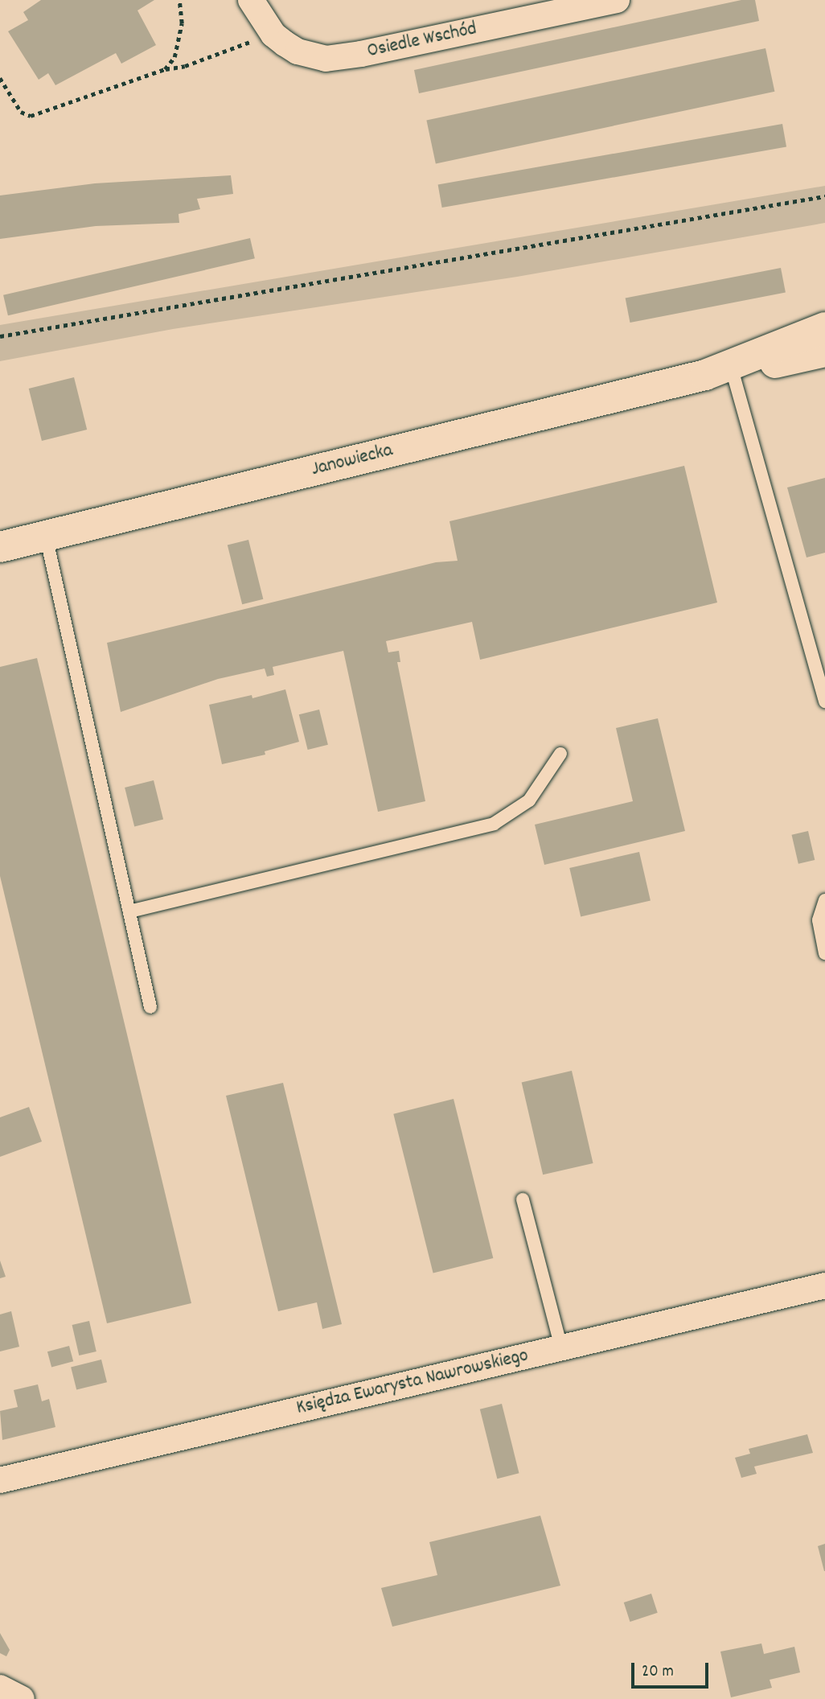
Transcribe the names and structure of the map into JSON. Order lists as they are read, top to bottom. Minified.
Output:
{"streets":{"street":["Osiedle Wschód","Janowiecka","Księdza Ewarysta Nawrowskiego"]},"scale_bar":"20 m"}
